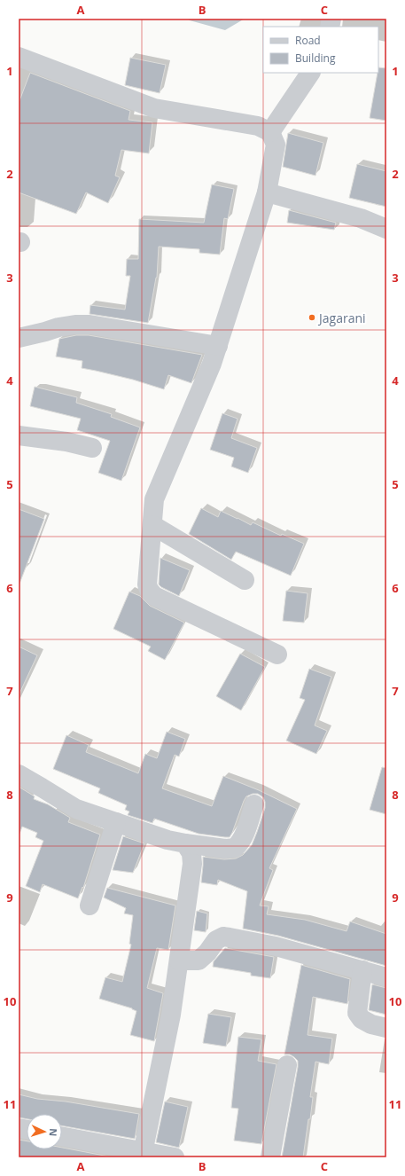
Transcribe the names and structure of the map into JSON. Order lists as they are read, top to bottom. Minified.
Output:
{"places":["Jagarani"],"legend":["Road","Building"],"north":"right","grid":{"columns":["A","B","C"],"rows":["1","2","3","4","5","6","7","8","9","10","11"]}}
